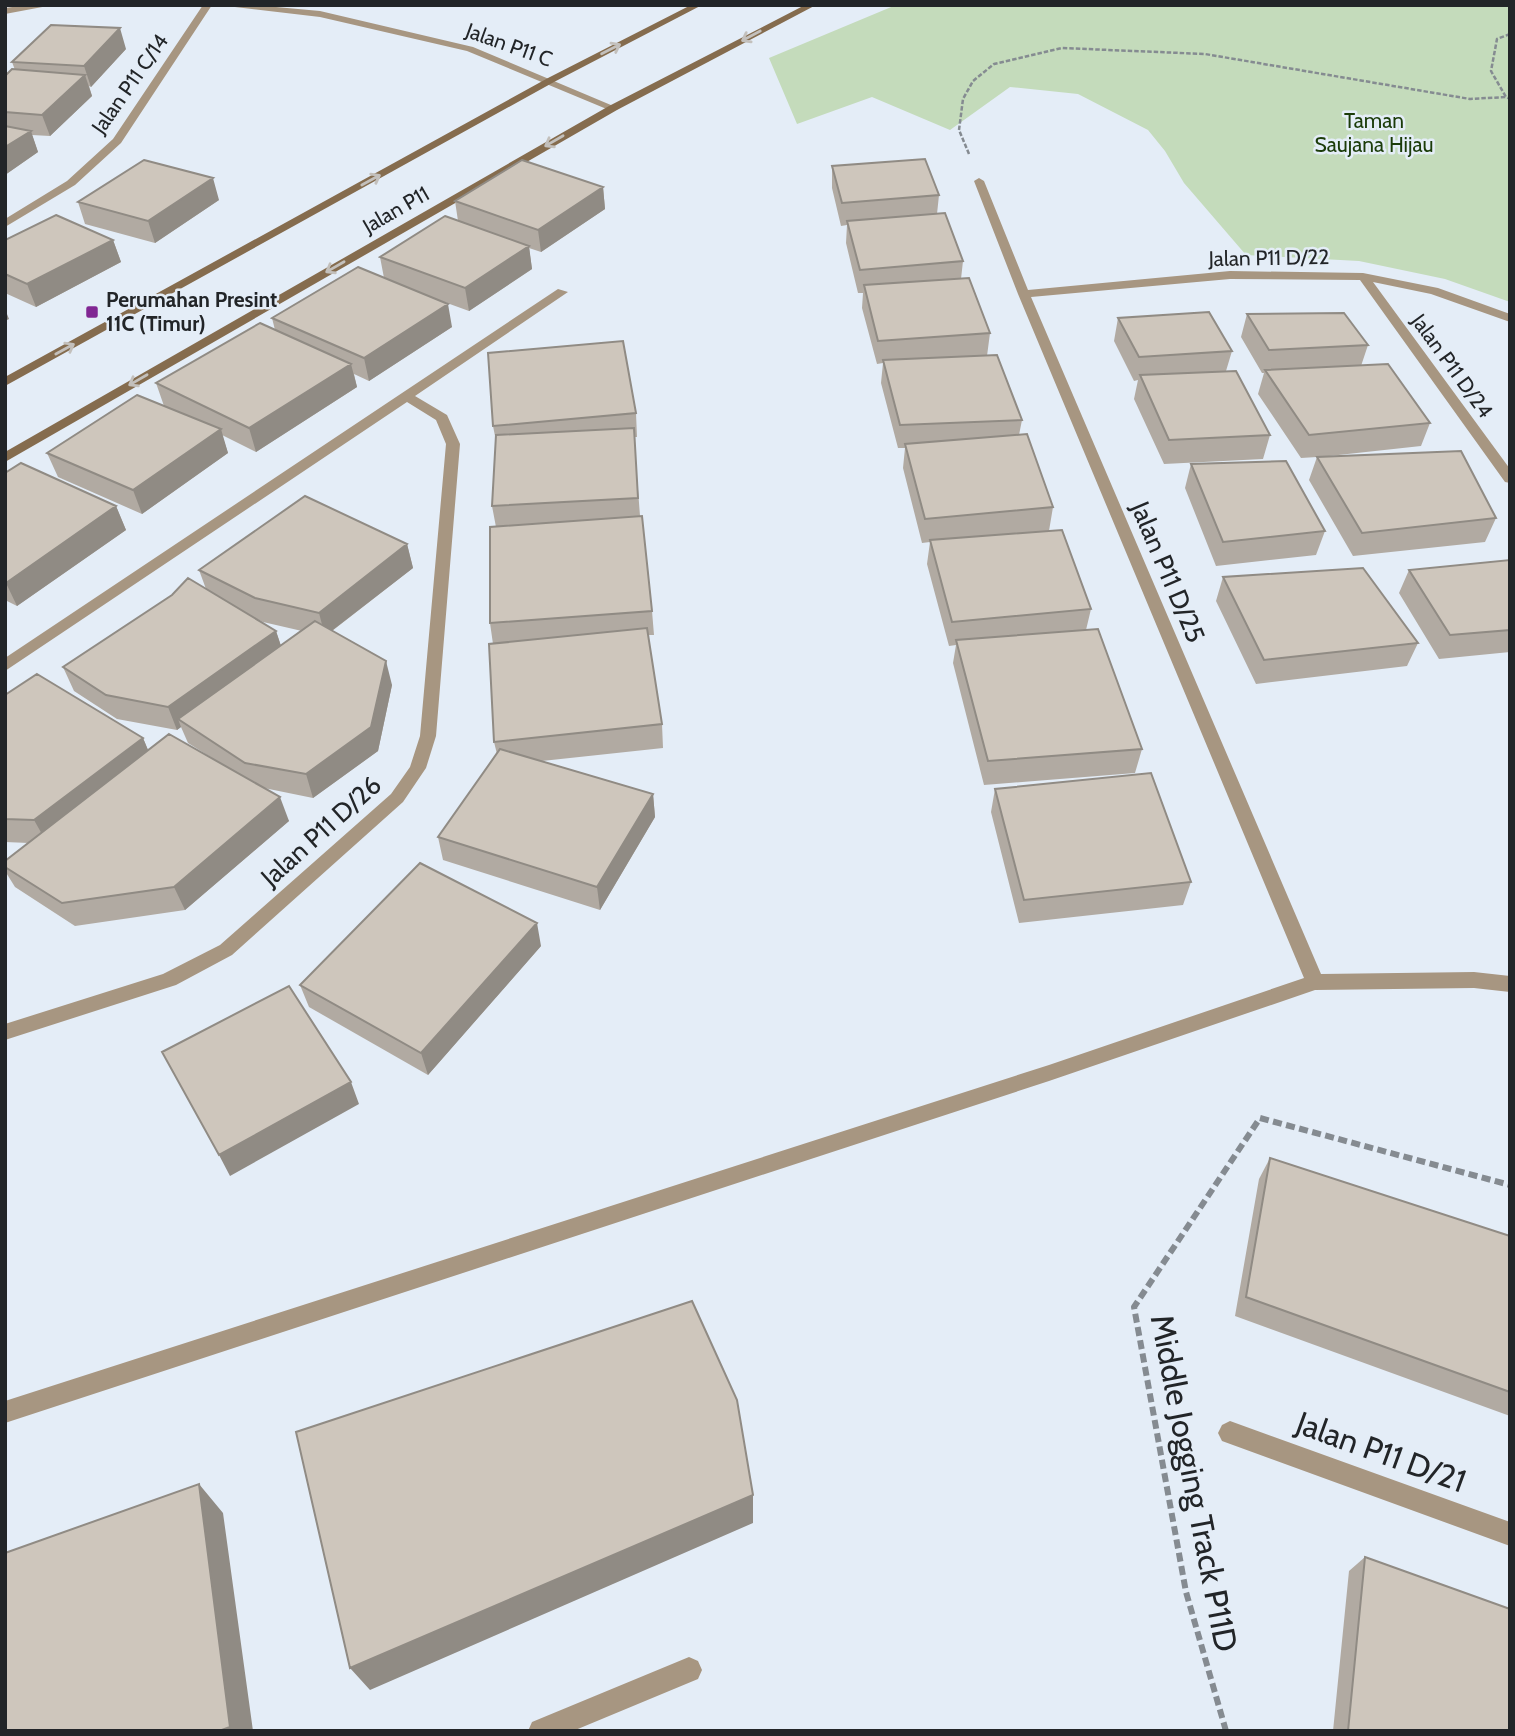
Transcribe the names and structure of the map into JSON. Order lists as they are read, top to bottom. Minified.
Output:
{"streets":{"main road":["Jalan P11"],"street":["Jalan P11 C","Jalan P11 C/14","Jalan P11 D/22","Jalan P11 D/24","Jalan P11 D/25","Jalan P11 D/26","Jalan P11 D/21"],"path":["Middle Jogging Track P11D"]},"crossings":[["Jalan P11 C","Jalan P11"],["Jalan P11 D/22","Jalan P11 D/24"],["Jalan P11 D/22","Jalan P11 D/25"]],"parks":["Taman Saujana Hijau"],"places":{"transit":["Perumahan Presint 11C (Timur)"]}}
